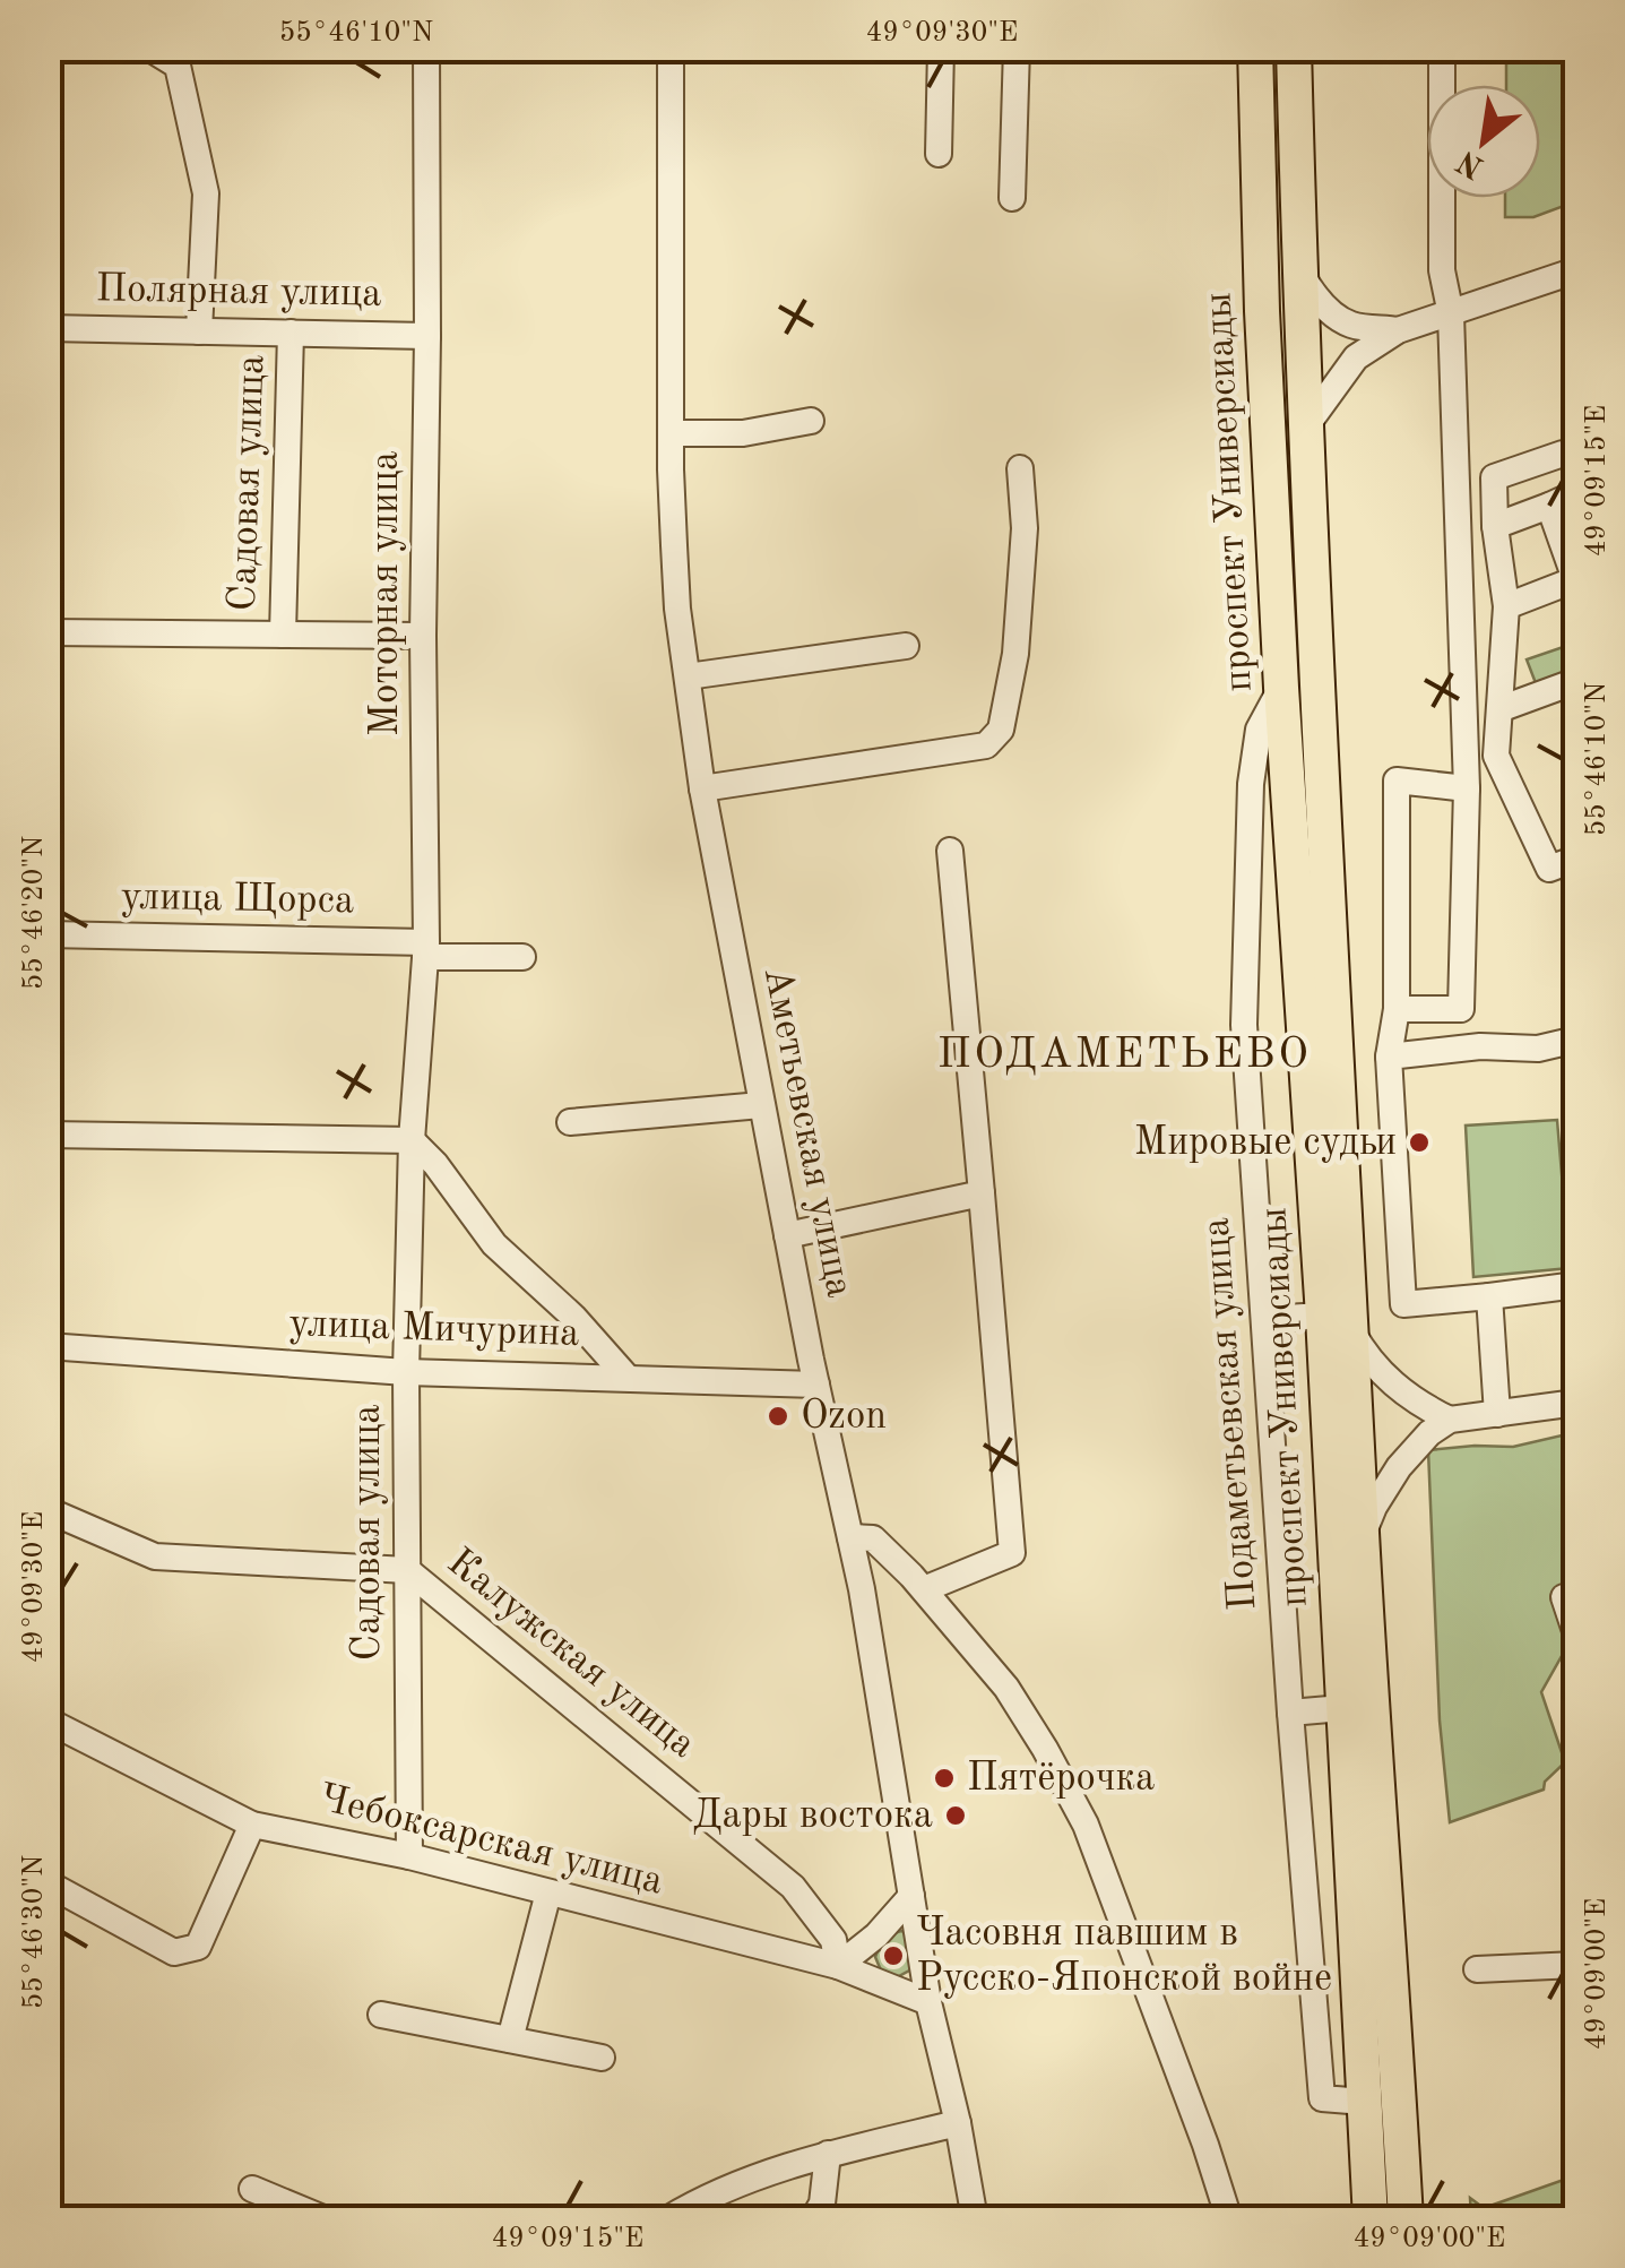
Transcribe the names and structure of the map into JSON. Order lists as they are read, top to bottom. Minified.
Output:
{"streets":{"main road":["проспект Универсиады"],"street":["Полярная улица","Садовая улица","Моторная улица","улица Щорса","Аметьевская улица","улица Мичурина","Подаметьевская улица","Калужская улица","Чебоксарская улица"]},"crossings":[["Полярная улица","Садовая улица"],["Полярная улица","Моторная улица"],["Садовая улица","Моторная улица"],["Садовая улица","улица Мичурина"],["Садовая улица","Калужская улица"],["Садовая улица","Чебоксарская улица"],["проспект Универсиады","Подаметьевская улица"],["Моторная улица","улица Щорса"],["Аметьевская улица","улица Мичурина"],["Аметьевская улица","Чебоксарская улица"],["Калужская улица","Чебоксарская улица"]],"districts":["ПОДАМЕТЬЕВО"],"places":["Мировые судьи","Ozon","Пятёрочка","Дары востока","Часовня павшим в Русско-Японской войне"],"north":"bottom left","coordinates":["55°46'10\"N","49°09'30\"E","49°09'15\"E","55°46'20\"N","55°46'30\"N","49°09'00\"E"]}
